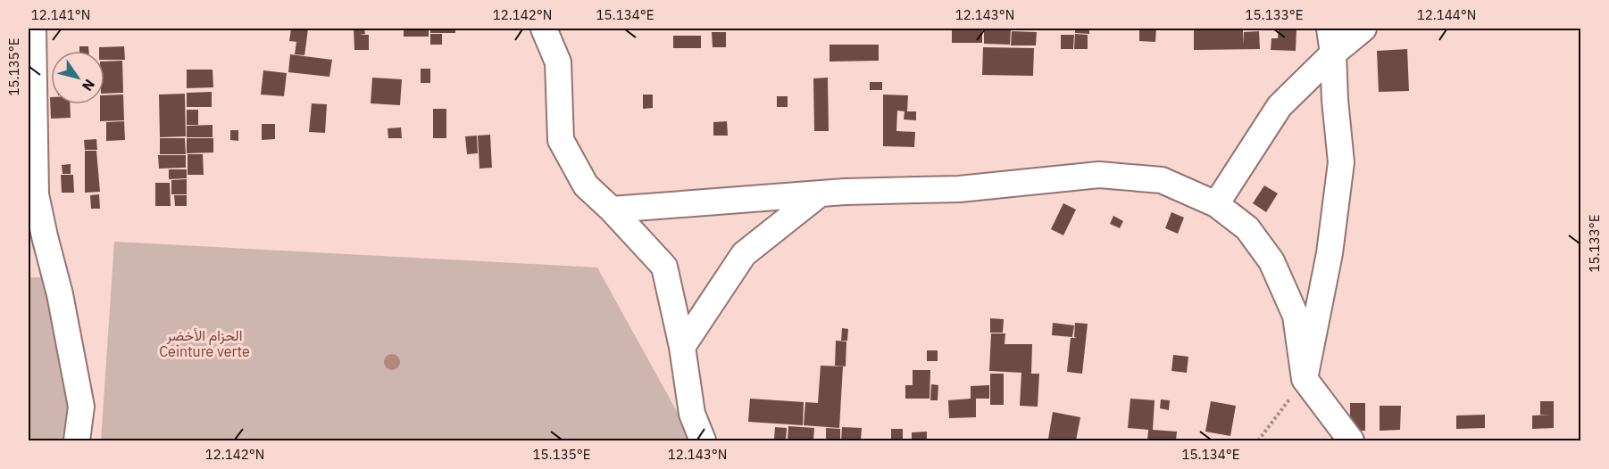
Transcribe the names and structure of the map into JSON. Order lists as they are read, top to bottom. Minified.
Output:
{"parks":["الحزام الأخضر Ceinture verte"],"north":"bottom right","coordinates":["12.141°N","12.142°N","15.134°E","12.143°N","15.133°E","12.144°N","15.135°E"]}
